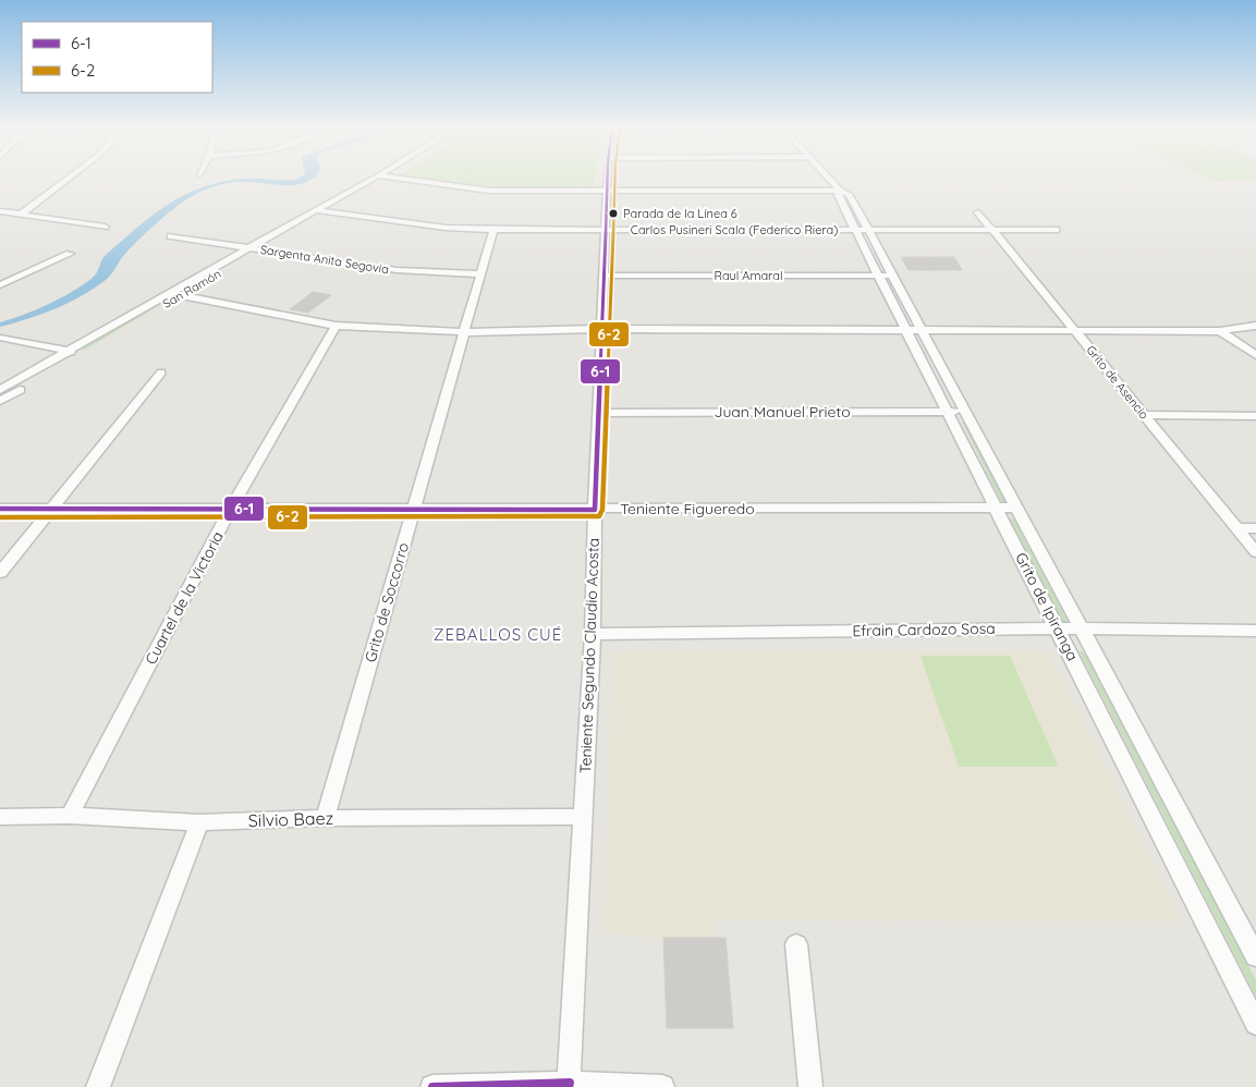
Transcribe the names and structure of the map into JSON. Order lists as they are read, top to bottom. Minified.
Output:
{"streets":{"street":["Carlos Pusineri Scala (Federico Riera)","Sargenta Anita Segovia","Raul Amaral","San Ramón","Grito de Asencio","Juan Manuel Prieto","Teniente Figueredo","Cuartel de la Victoria","Grito de Soccorro","Grito de Ipiranga","Efrain Cardozo Sosa","Teniente Segundo Claudio Acosta","Silvio Baez"]},"crossings":[["Carlos Pusineri Scala (Federico Riera)","San Ramón"],["Carlos Pusineri Scala (Federico Riera)","Grito de Asencio"],["Carlos Pusineri Scala (Federico Riera)","Grito de Soccorro"],["Carlos Pusineri Scala (Federico Riera)","Grito de Ipiranga"],["Carlos Pusineri Scala (Federico Riera)","Teniente Segundo Claudio Acosta"],["Sargenta Anita Segovia","San Ramón"],["Sargenta Anita Segovia","Grito de Soccorro"],["Raul Amaral","Grito de Ipiranga"],["Raul Amaral","Teniente Segundo Claudio Acosta"],["Juan Manuel Prieto","Grito de Ipiranga"],["Juan Manuel Prieto","Teniente Segundo Claudio Acosta"],["Teniente Figueredo","Cuartel de la Victoria"],["Teniente Figueredo","Grito de Soccorro"],["Teniente Figueredo","Grito de Ipiranga"],["Teniente Figueredo","Teniente Segundo Claudio Acosta"],["Cuartel de la Victoria","Silvio Baez"],["Grito de Soccorro","Silvio Baez"],["Grito de Ipiranga","Efrain Cardozo Sosa"],["Efrain Cardozo Sosa","Teniente Segundo Claudio Acosta"],["Teniente Segundo Claudio Acosta","Silvio Baez"]],"districts":["ZEBALLOS CUÉ"],"places":["Parada de la Línea 6"],"lines":["transit line 6-1","transit line 6-2"],"legend":["6-1","6-2"]}
